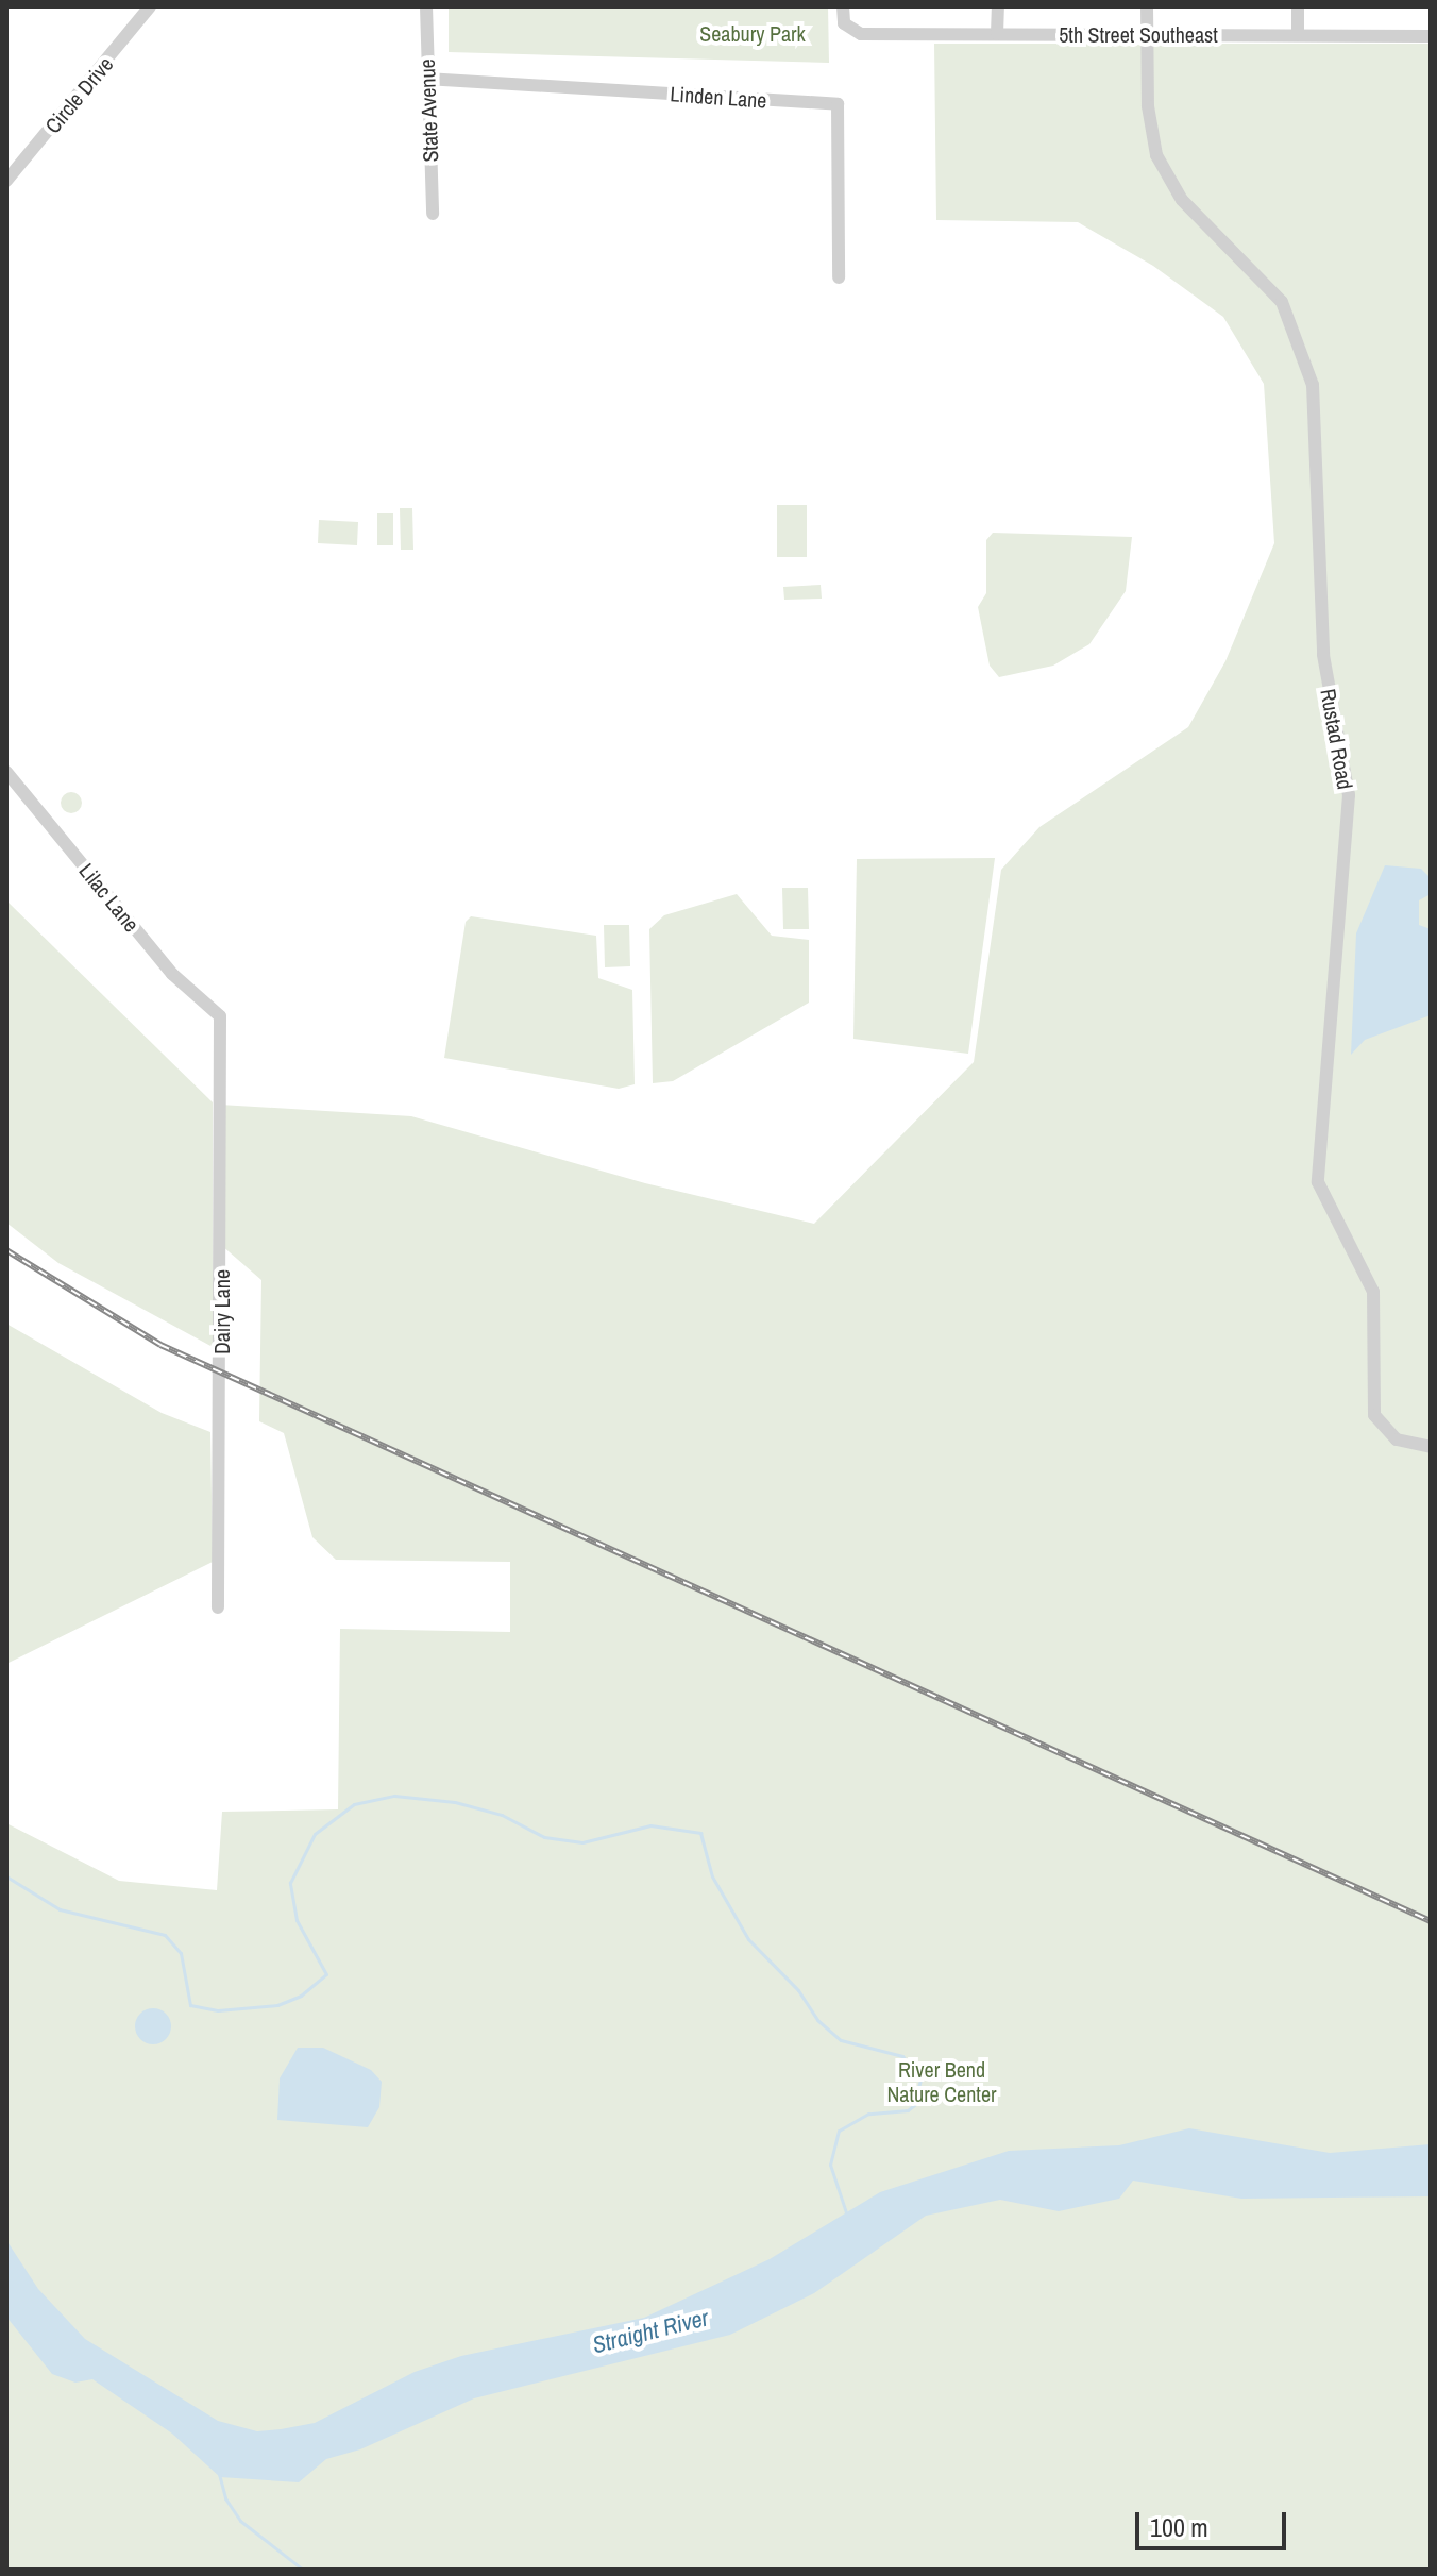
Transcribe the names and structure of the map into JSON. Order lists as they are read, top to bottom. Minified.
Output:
{"streets":{"street":["5th Street Southeast","Circle Drive","Linden Lane","State Avenue","Rustad Road","Lilac Lane","Dairy Lane"]},"crossings":[["5th Street Southeast","Rustad Road"],["Linden Lane","State Avenue"],["Lilac Lane","Dairy Lane"]],"water":["Straight River"],"parks":["Seabury Park","River Bend Nature Center"],"scale_bar":"100 m"}
